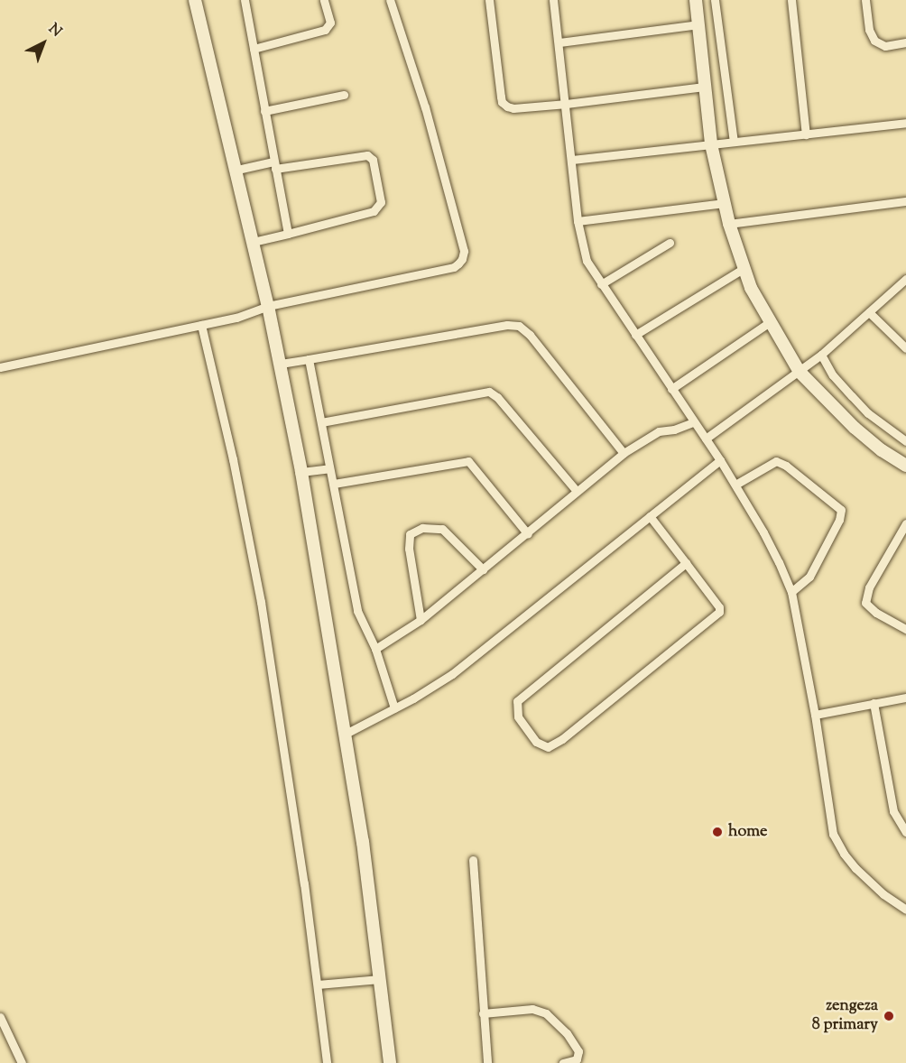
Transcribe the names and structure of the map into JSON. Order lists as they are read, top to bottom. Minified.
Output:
{"places":["home","zengeza 8 primary"],"north":"top right"}
